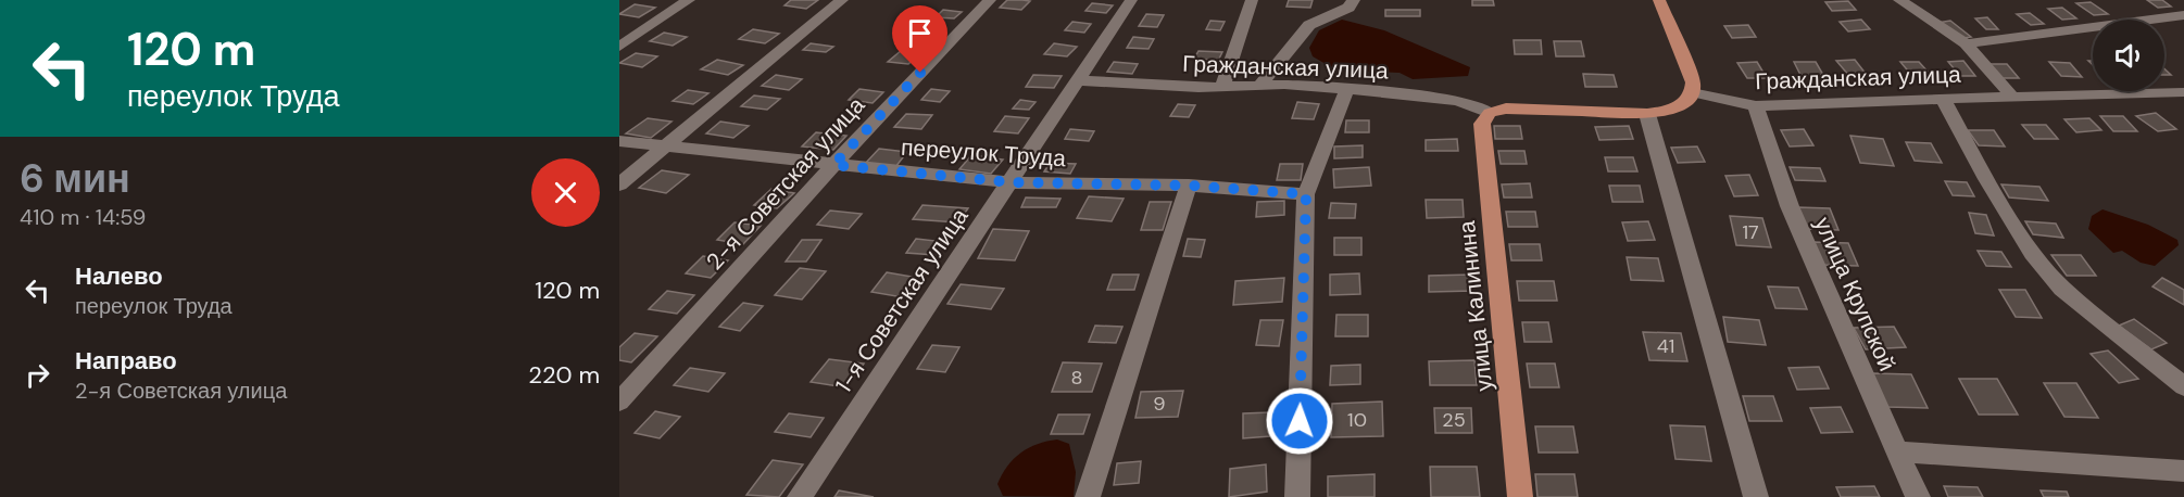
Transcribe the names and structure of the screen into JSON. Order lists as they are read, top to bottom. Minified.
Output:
{"streets":{"main road":["Гражданская улица","улица Калинина"],"street":["переулок Труда","2-я Советская улица","улица Крупской","1-я Советская улица"]},"crossings":[["Гражданская улица","улица Крупской"],["Гражданская улица","1-я Советская улица"],["Гражданская улица","улица Калинина"],["переулок Труда","2-я Советская улица"],["переулок Труда","1-я Советская улица"]],"house_numbers":["17","41","8","9","10","25"],"page":{"turn":["120 m","переулок Труда"],"heading":["6 мин","410 m · 14:59"],"list":[{"name":"Налево","note":"переулок Труда","value":"120 m"},{"name":"Направо","note":"2-я Советская улица","value":"220 m"}]}}
